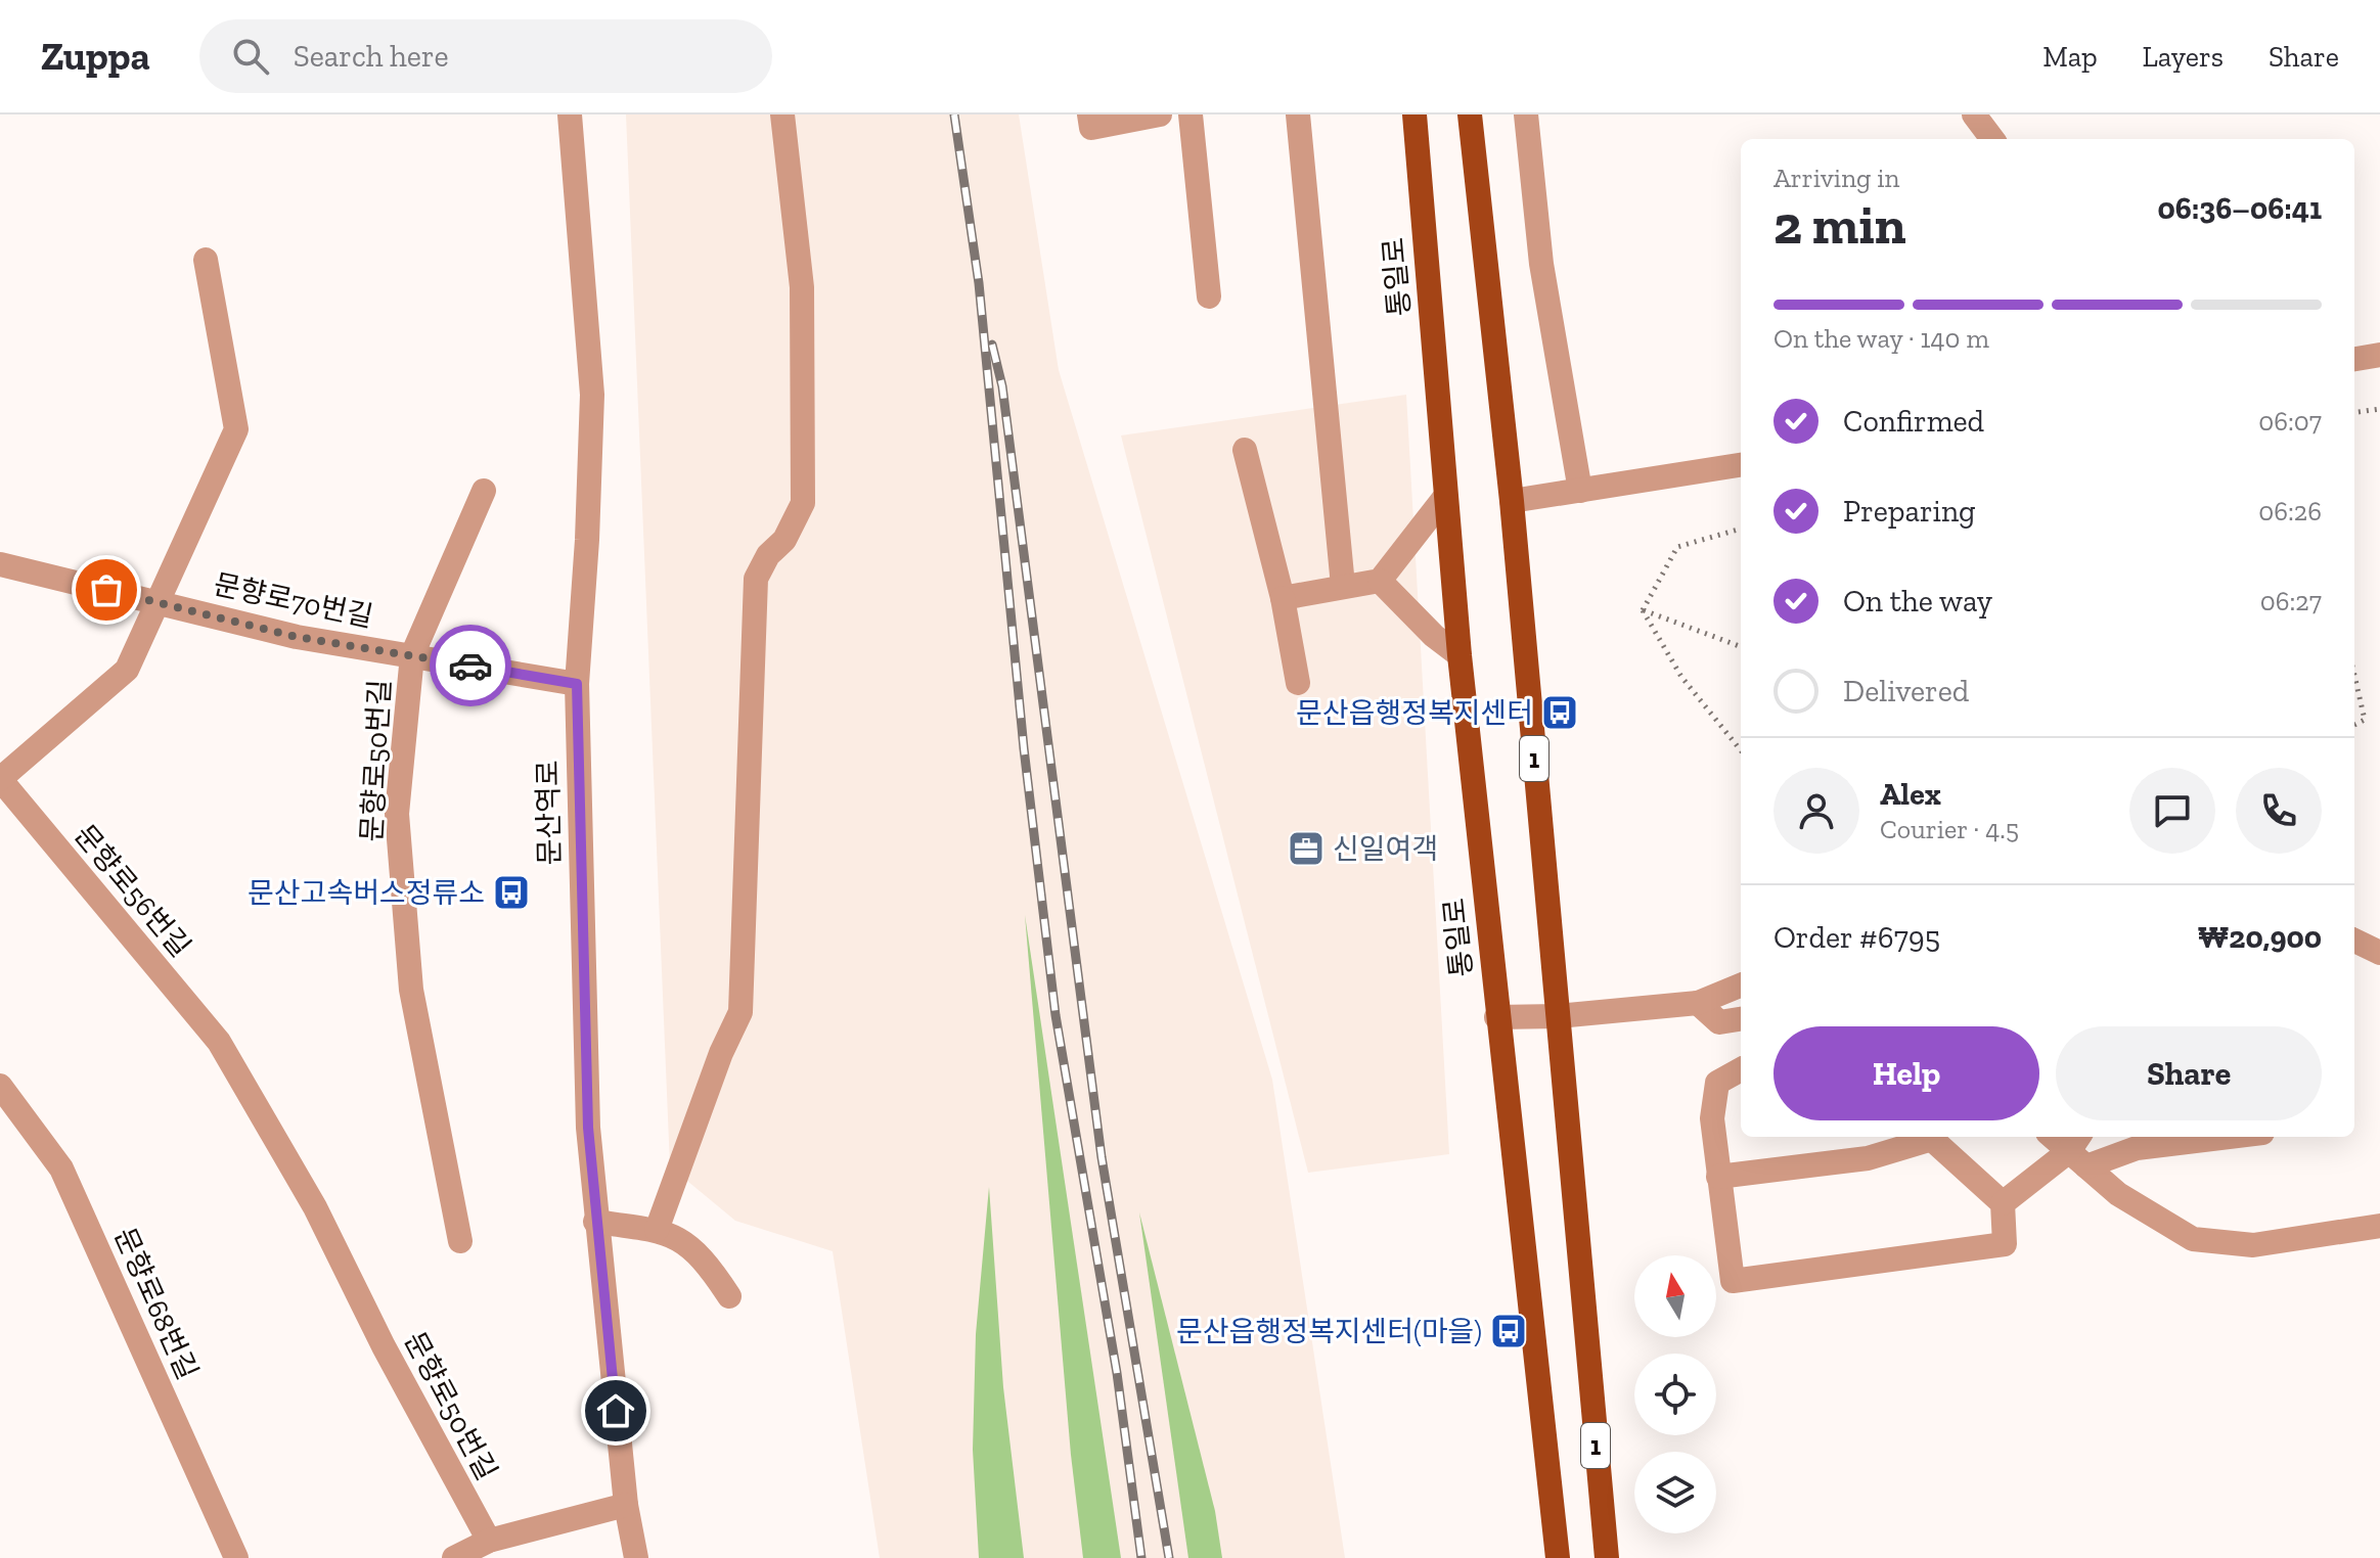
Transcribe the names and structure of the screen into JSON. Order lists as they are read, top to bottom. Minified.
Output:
{"streets":{"main road":["통일로","1"],"street":["문향로70번길","문향로50번길","문산역로","문향로56번길","문향로68번길"]},"crossings":[["문향로70번길","문향로50번길"],["문향로70번길","문산역로"],["문향로70번길","문향로56번길"],["문향로50번길","문향로56번길"]],"places":{"bus stop":["문산읍행정복지센터","문산고속버스정류소","문산읍행정복지센터(마을)"],"office":["신일여객"]},"north":"top","page":{"header":"Zuppa","search":"Search here","nav":["Map","Layers","Share"],"heading":["2 min","Arriving in","06:36–06:41"],"panel":["Alex","Courier · 4.5","Order #6795","₩20,900"],"bar":"On the way · 140 m","list":[["Confirmed","06:07"],["Preparing","06:26"],["On the way","06:27"],"Delivered"],"buttons":["Help","Share"]}}
